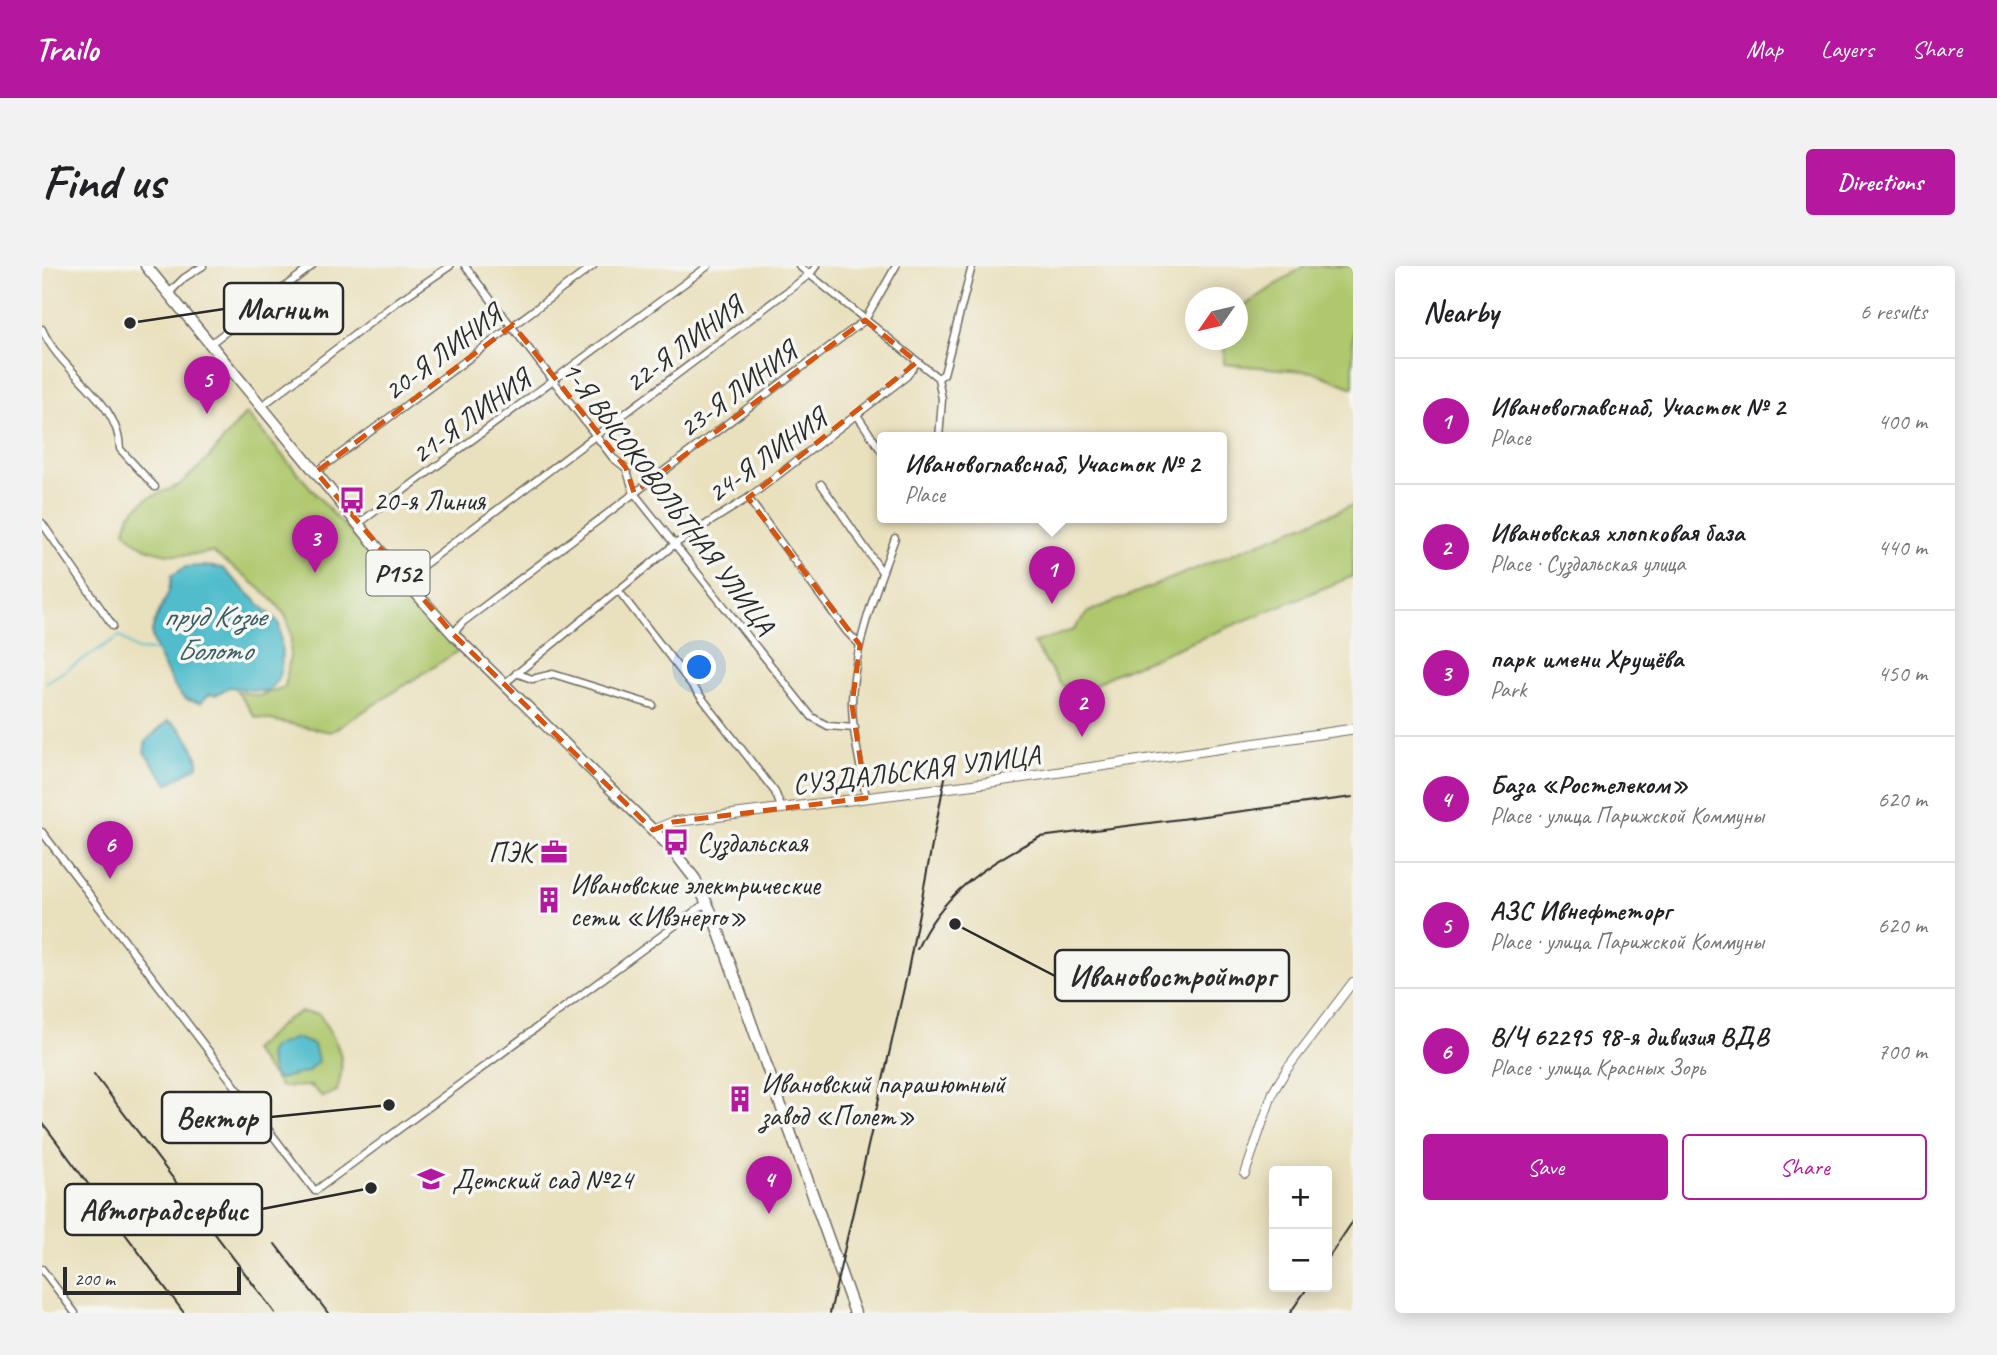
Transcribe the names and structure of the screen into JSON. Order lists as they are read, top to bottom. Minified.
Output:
{"streets":{"main road":["Р152","СУЗДАЛЬСКАЯ УЛИЦА"],"street":["22-Я ЛИНИЯ","20-Я ЛИНИЯ","23-Я ЛИНИЯ","21-Я ЛИНИЯ","24-Я ЛИНИЯ","1-Я ВЫСОКОВОЛЬТНАЯ УЛИЦА"]},"crossings":[["22-Я ЛИНИЯ","1-Я ВЫСОКОВОЛЬТНАЯ УЛИЦА"],["22-Я ЛИНИЯ","Р152"],["20-Я ЛИНИЯ","1-Я ВЫСОКОВОЛЬТНАЯ УЛИЦА"],["20-Я ЛИНИЯ","Р152"],["23-Я ЛИНИЯ","1-Я ВЫСОКОВОЛЬТНАЯ УЛИЦА"],["23-Я ЛИНИЯ","Р152"],["21-Я ЛИНИЯ","1-Я ВЫСОКОВОЛЬТНАЯ УЛИЦА"],["21-Я ЛИНИЯ","Р152"],["24-Я ЛИНИЯ","1-Я ВЫСОКОВОЛЬТНАЯ УЛИЦА"],["24-Я ЛИНИЯ","Р152"],["Р152","СУЗДАЛЬСКАЯ УЛИЦА"]],"water":["пруд Козье Болото"],"places":{"other":["Магнит","Ивановостройторг","Вектор","Автоградсервис"],"bus stop":["20-я Линия","Суздальская"],"office":["ПЭК"],"building":["Ивановские электрические сети «Ивэнерго»","Ивановский парашютный завод «Полет»"],"school or university":["Детский сад №24"]},"scale_bar":"200 m","north":"bottom left","page":{"header":"Trailo","nav":["Map","Layers","Share"],"buttons":["Directions",["Save","Share"]],"title":"Find us","heading":["Nearby","6 results"],"pins":["5","3","1","2","6","4"],"list":[{"mark":"1","name":"Ивановоглавснаб, Участок № 2","note":"Place","value":"400 m"},{"mark":"2","name":"Ивановская хлопковая база","note":"Place · Суздальская улица","value":"440 m"},{"mark":"3","name":"парк имени Хрущёва","note":"Park","value":"450 m"},{"mark":"4","name":"База «Ростелеком»","note":"Place · улица Парижской Коммуны","value":"620 m"},{"mark":"5","name":"АЗС Ивнефтеторг","note":"Place · улица Парижской Коммуны","value":"620 m"},{"mark":"6","name":"В/Ч 62295 98-я дивизия ВДВ","note":"Place · улица Красных Зорь","value":"700 m"}],"popup":["Ивановоглавснаб, Участок № 2","Place"],"map_buttons":["+","−"],"scale":"200 m"}}
